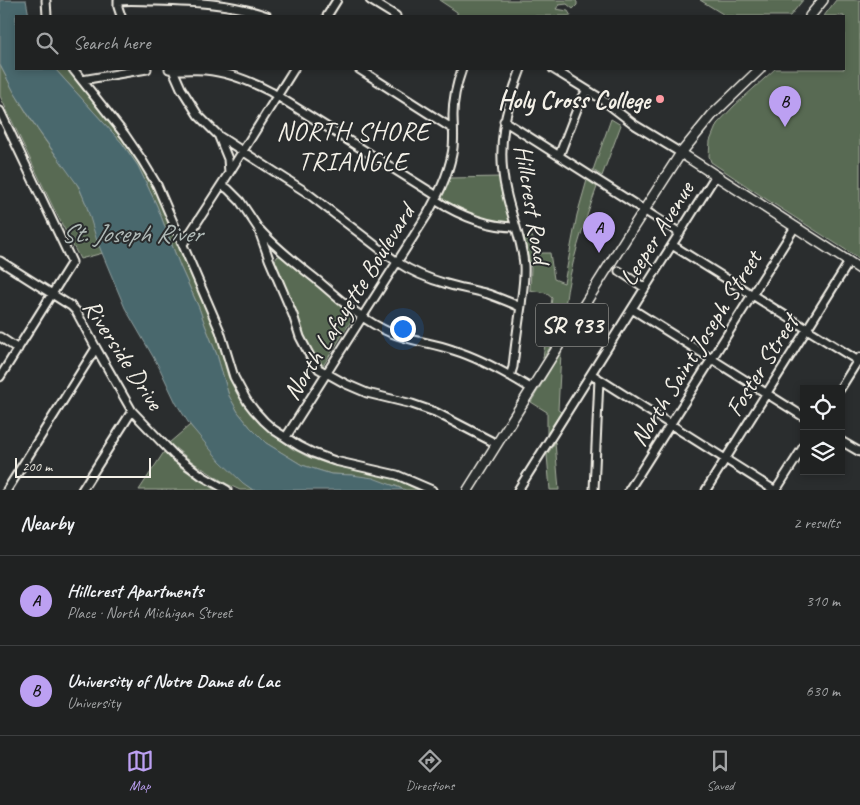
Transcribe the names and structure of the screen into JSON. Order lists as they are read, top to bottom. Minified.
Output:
{"streets":{"main road":["SR 933"],"street":["Hillcrest Road","Leeper Avenue","North Lafayette Boulevard","North Saint Joseph Street","Riverside Drive","Foster Street"]},"districts":["NORTH SHORE TRIANGLE"],"water":["St. Joseph River"],"places":["Holy Cross College"],"scale_bar":"200 m","page":{"search":"Search here","pins":["B","A"],"scale":"200 m","heading":["Nearby","2 results"],"list":[{"mark":"A","name":"Hillcrest Apartments","note":"Place · North Michigan Street","value":"310 m"},{"mark":"B","name":"University of Notre Dame du Lac","note":"University","value":"630 m"}],"nav":["Map","Directions","Saved"]}}
